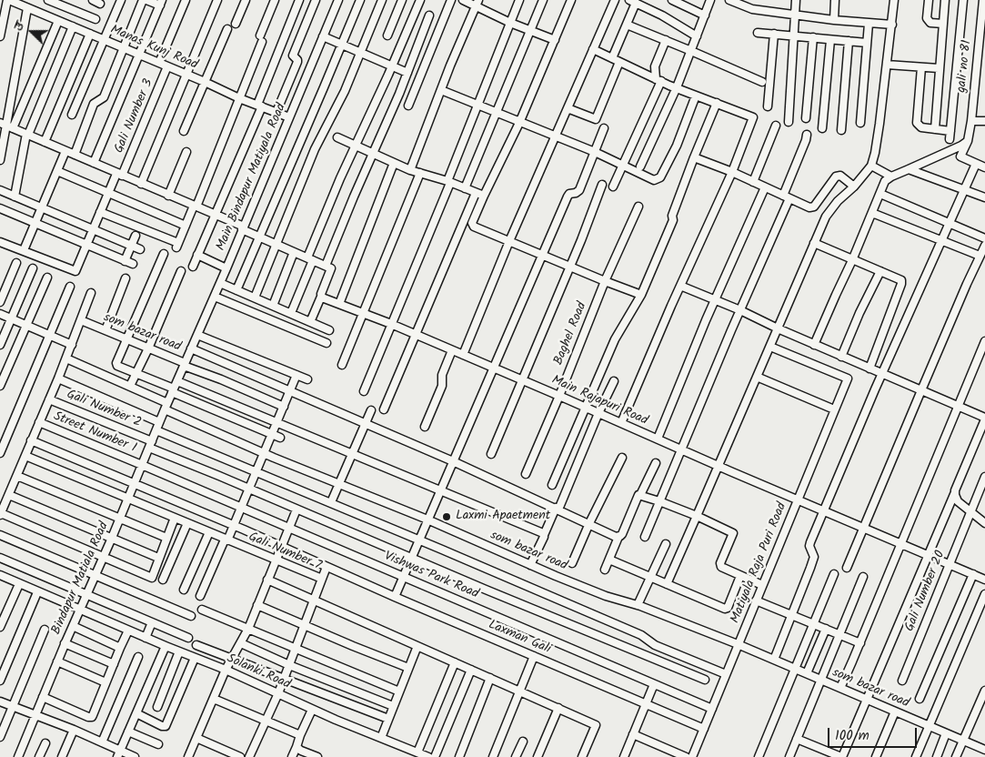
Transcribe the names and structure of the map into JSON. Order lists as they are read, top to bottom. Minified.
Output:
{"streets":{"street":["Manas Kunj Road","gali no 81","Gali Number 3","Main Bindapur Matiyala Road","som bazar road","Baghel Road","Main Rajapuri Road","Gali Number 2","Street Number 1","Gali Number 7","Matiyala Raja Puri Road","Vishwas Park Road","Bindapur Matiala Road","Gali Number 20","Laxman Gali","Solanki Road"]},"crossings":[["Manas Kunj Road","Gali Number 3"],["Manas Kunj Road","Main Bindapur Matiyala Road"],["Main Bindapur Matiyala Road","som bazar road"],["som bazar road","Matiyala Raja Puri Road"],["som bazar road","Bindapur Matiala Road"],["Baghel Road","Main Rajapuri Road"],["Main Rajapuri Road","Matiyala Raja Puri Road"],["Main Rajapuri Road","Gali Number 20"],["Gali Number 2","Bindapur Matiala Road"],["Street Number 1","Vishwas Park Road"],["Street Number 1","Bindapur Matiala Road"],["Gali Number 7","Bindapur Matiala Road"],["Gali Number 7","Solanki Road"],["Matiyala Raja Puri Road","Vishwas Park Road"],["Matiyala Raja Puri Road","Laxman Gali"],["Vishwas Park Road","Bindapur Matiala Road"],["Bindapur Matiala Road","Laxman Gali"],["Bindapur Matiala Road","Solanki Road"]],"places":["Laxmi Apaetment"],"scale_bar":"100 m","north":"left"}
